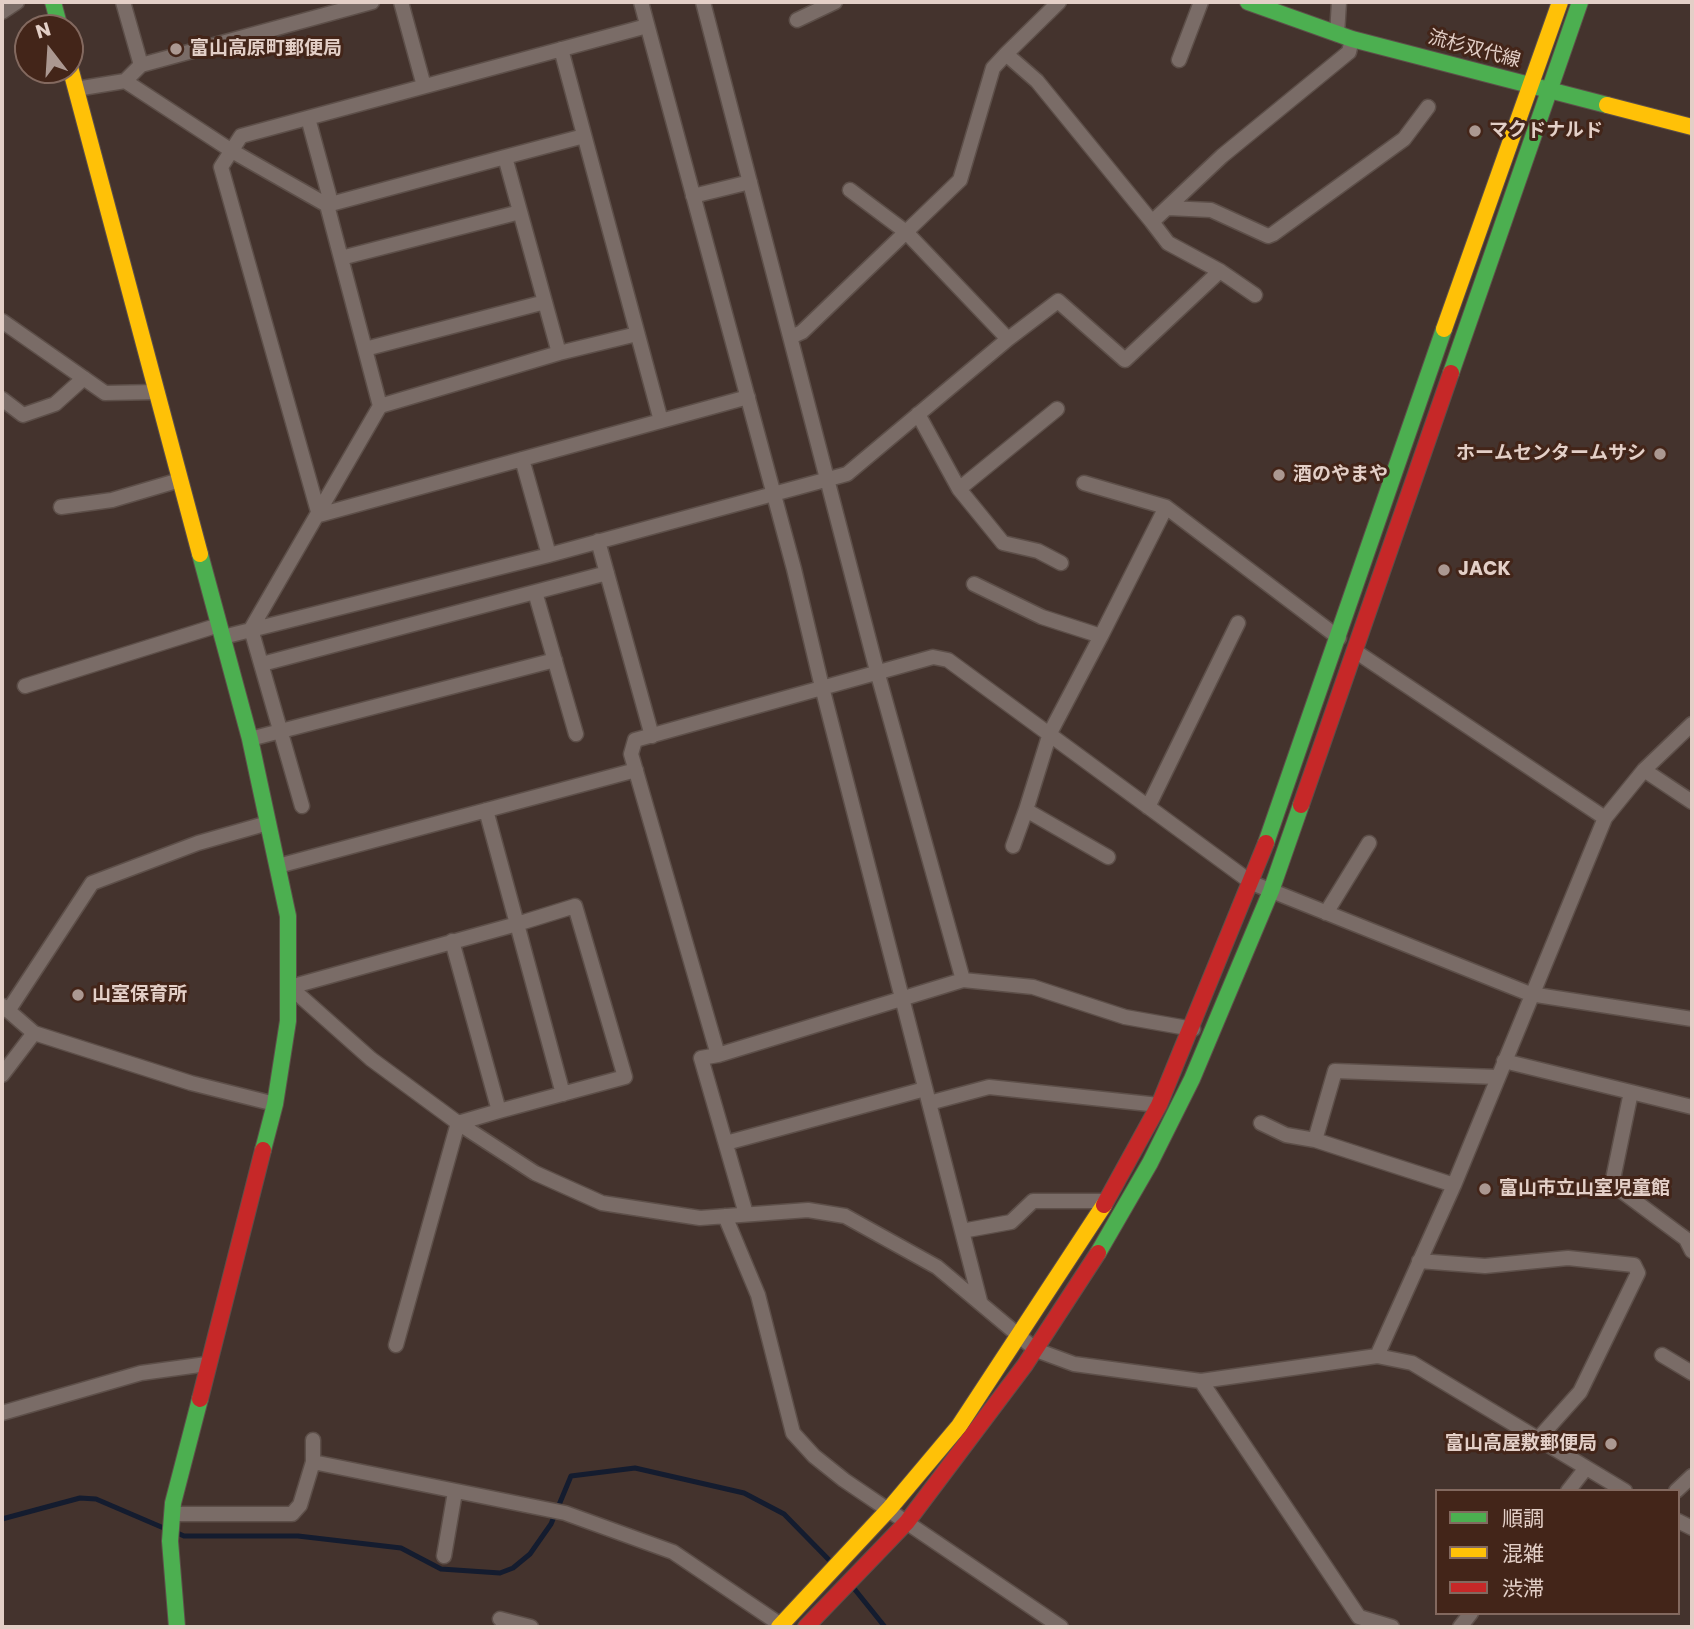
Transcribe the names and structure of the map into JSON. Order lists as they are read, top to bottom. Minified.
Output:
{"streets":{"street":["流杉双代線"]},"places":["富山高原町郵便局","マクドナルド","ホームセンタームサシ","酒のやまや","JACK","山室保育所","富山市立山室児童館","富山高屋敷郵便局"],"legend":["順調","混雑","渋滞"],"north":"top"}
